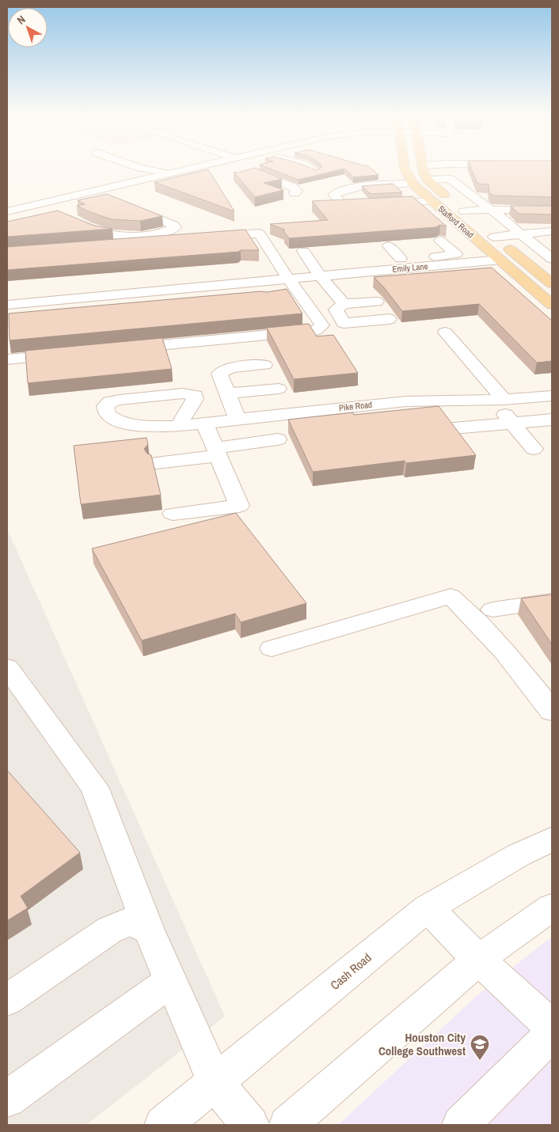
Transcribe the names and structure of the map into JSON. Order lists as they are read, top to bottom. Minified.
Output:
{"streets":{"main road":["Stafford Road"],"street":["Emily Lane","Pike Road","Cash Road"]},"crossings":[["Stafford Road","Emily Lane"]],"places":{"school or university":["Houston City College Southwest"]},"north":"top left"}
